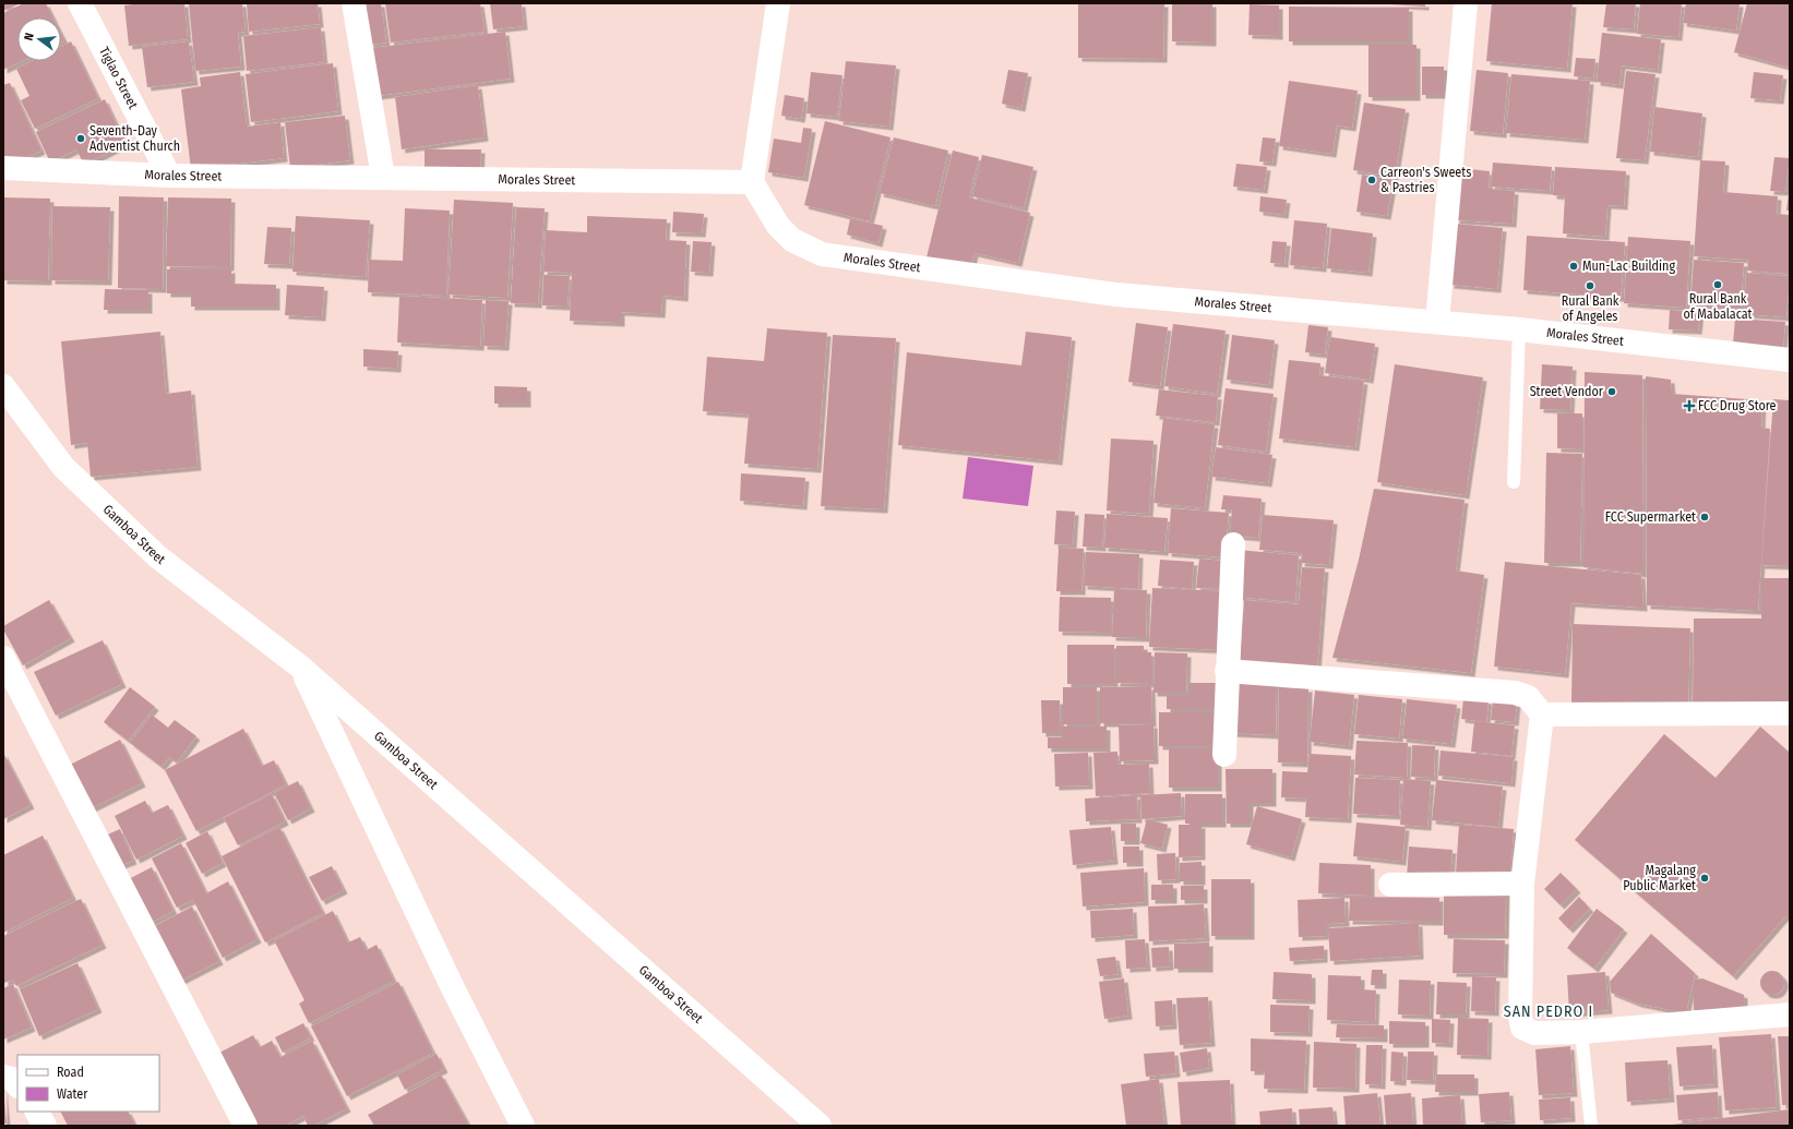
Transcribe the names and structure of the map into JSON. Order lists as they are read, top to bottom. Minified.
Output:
{"streets":{"street":["Tiglao Street","Morales Street","Gamboa Street"]},"crossings":[["Tiglao Street","Morales Street"]],"districts":["SAN PEDRO I"],"places":{"other":["Seventh-Day Adventist Church","Carreon's Sweets & Pastries","Mun-Lac Building","Rural Bank of Mabalacat","Rural Bank of Angeles","Street Vendor","FCC Supermarket","Magalang Public Market"],"health":["FCC Drug Store"]},"legend":["Road","Water"],"north":"left"}
